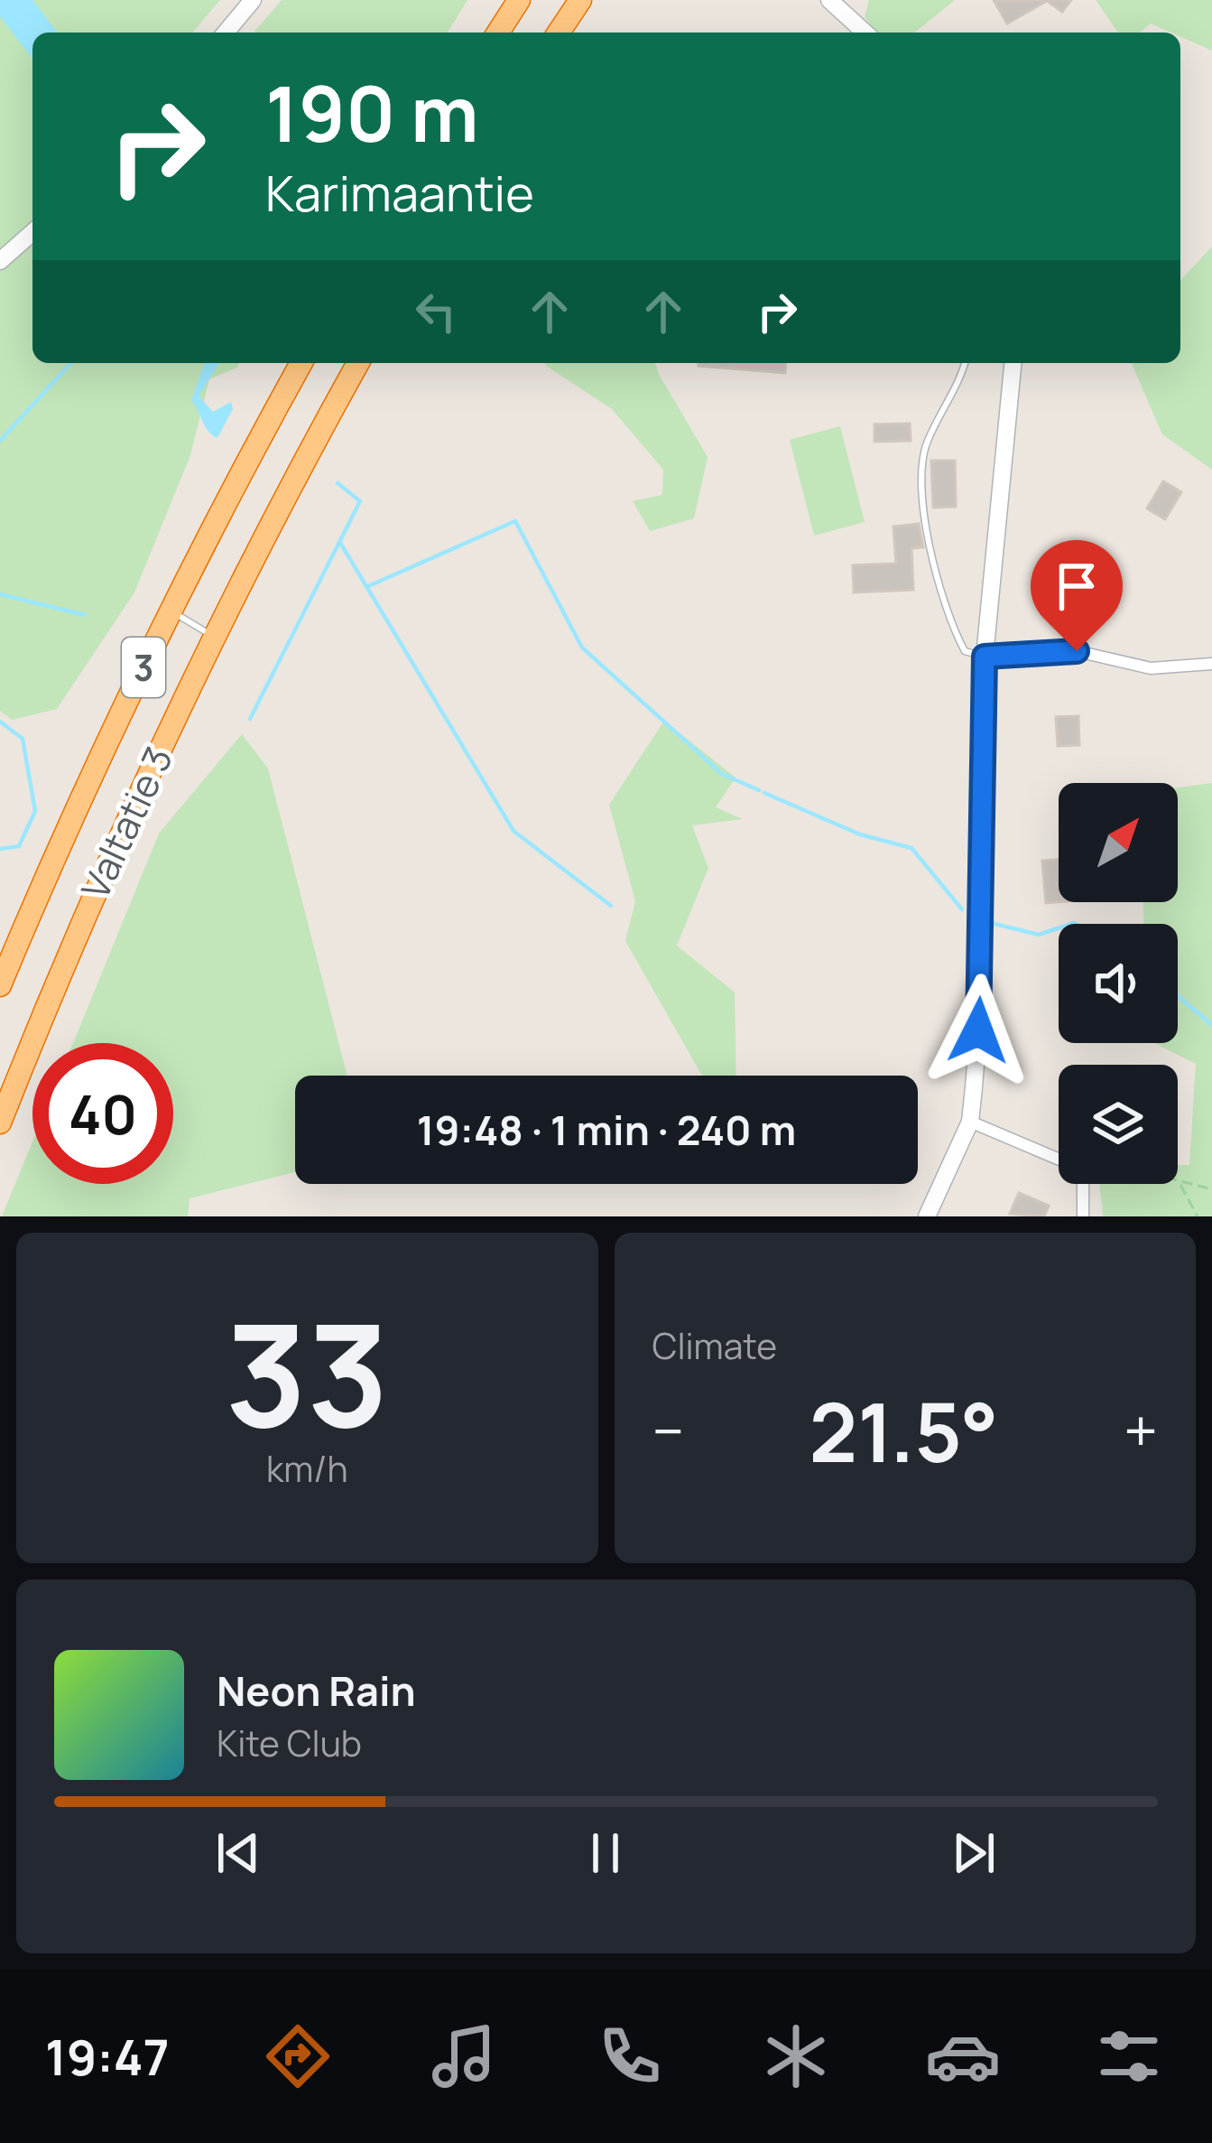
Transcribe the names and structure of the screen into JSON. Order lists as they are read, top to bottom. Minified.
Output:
{"streets":{"highway":["3","Valtatie 3"]},"north":"top right","page":{"turn":["190 m","Karimaantie"],"limit":"40","trip":"19:48 · 1 min · 240 m","tile":[["33","km/h"],"Climate"],"heat":["−","21.5°","+"],"song":["Neon Rain","Kite Club"],"tabs":"19:47"}}
